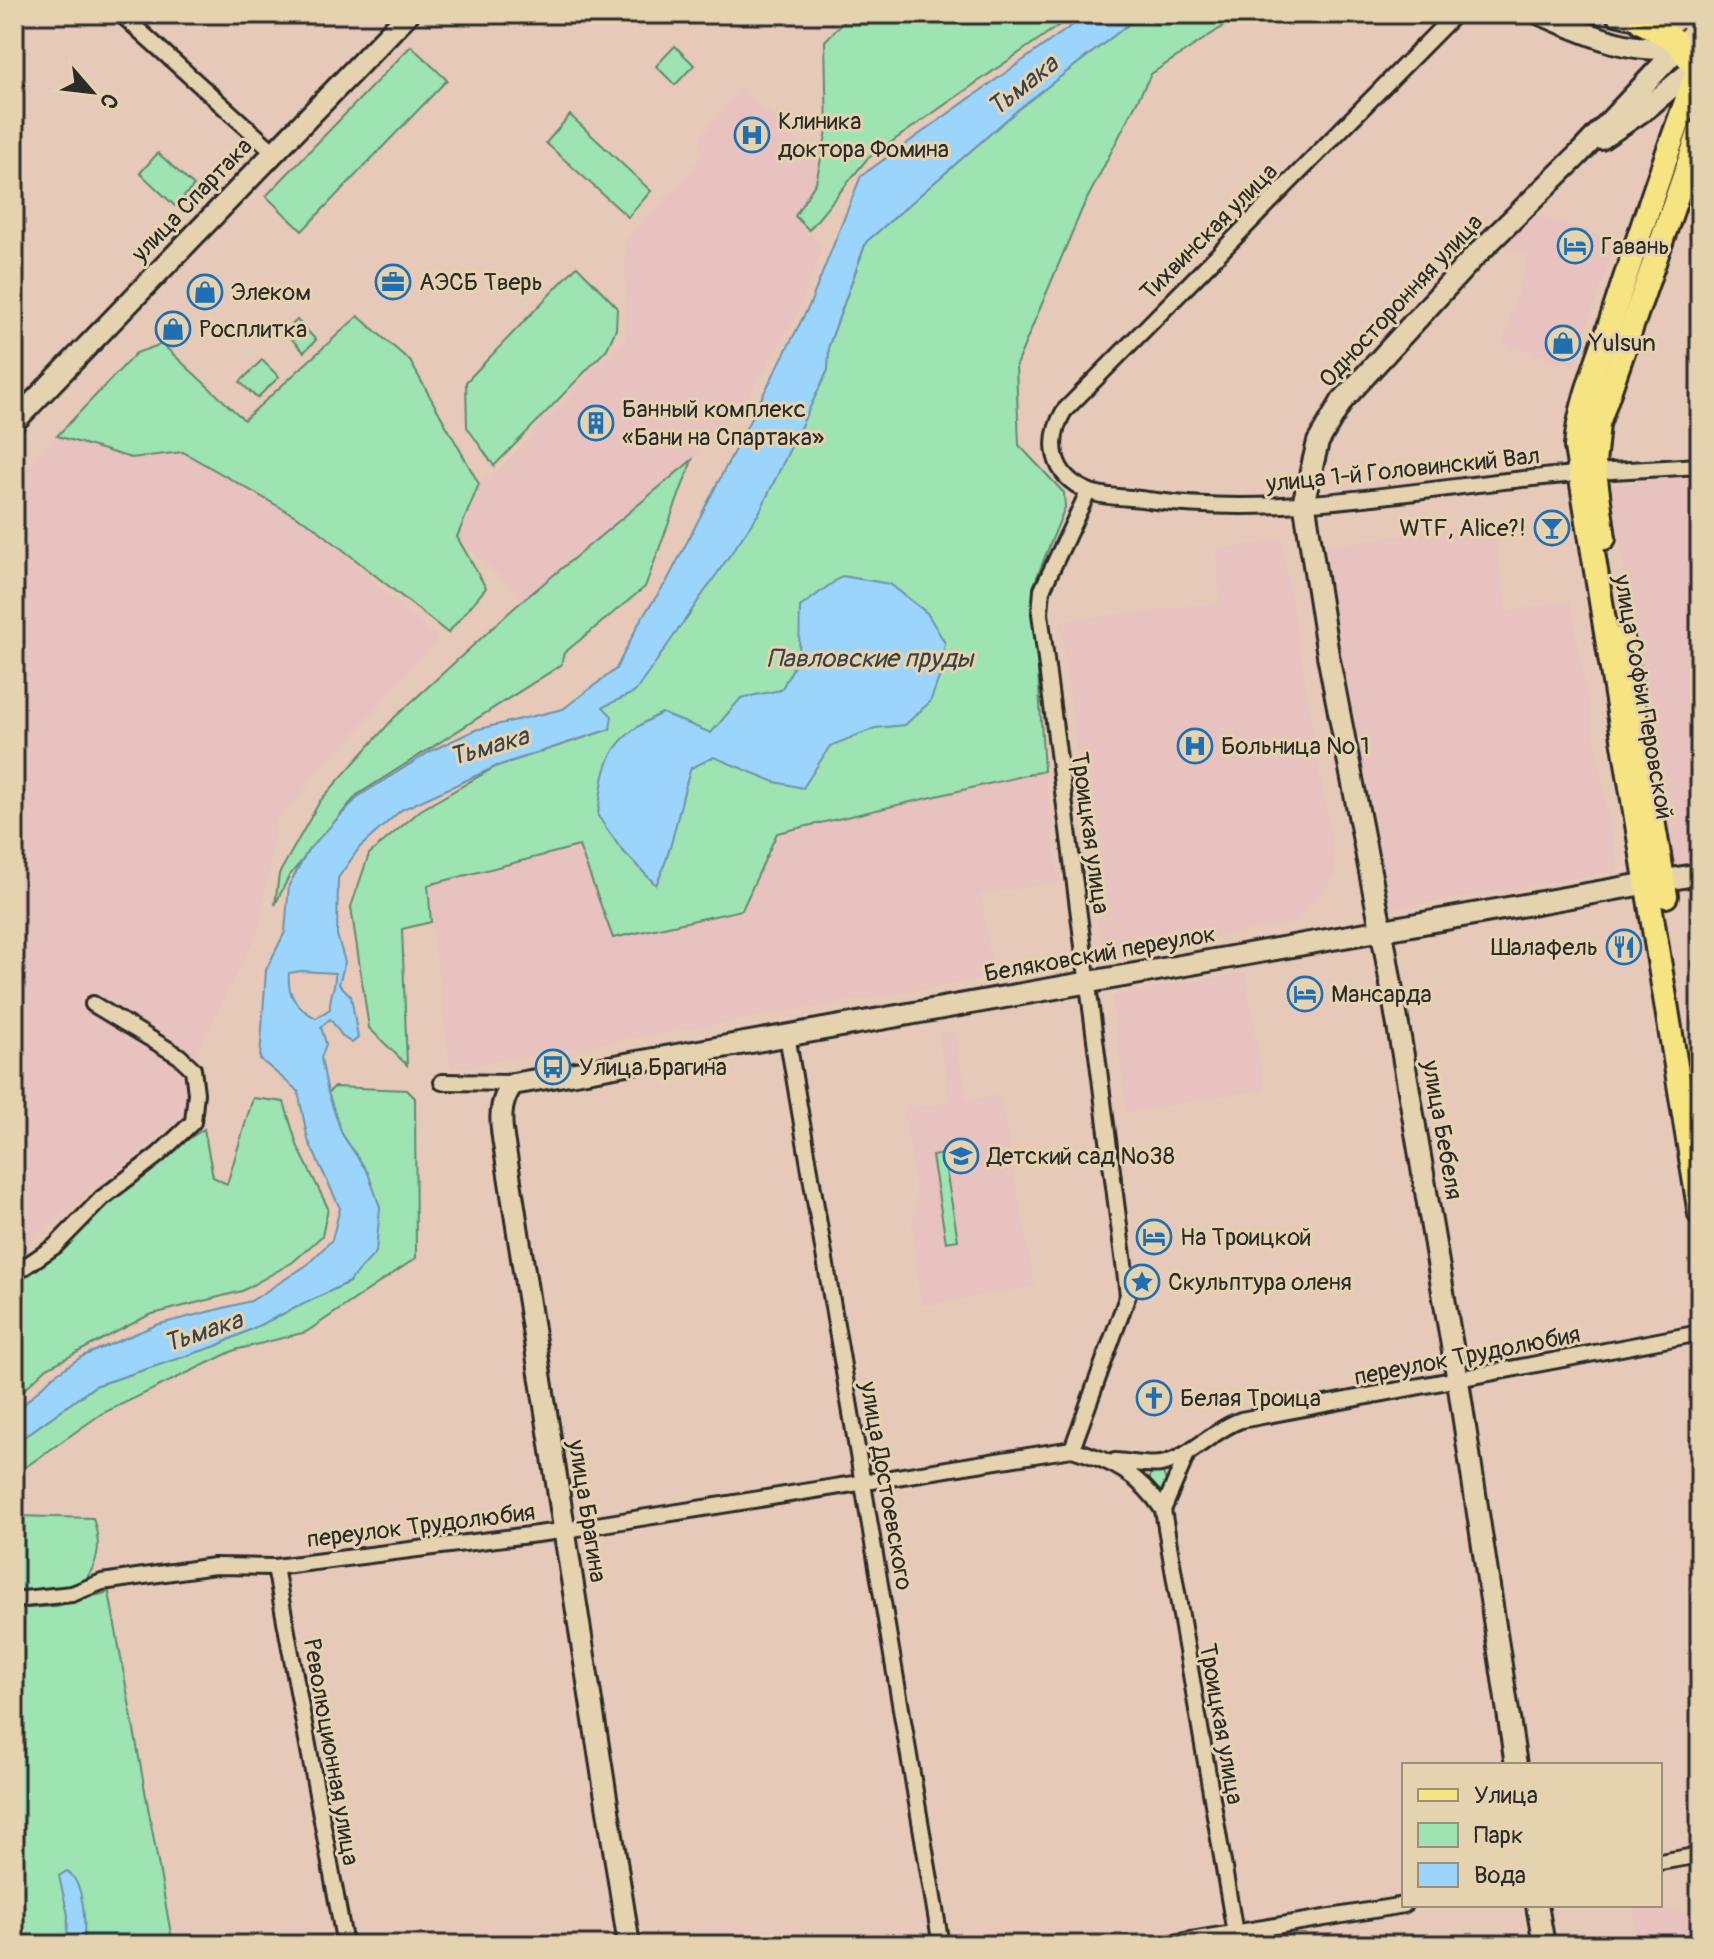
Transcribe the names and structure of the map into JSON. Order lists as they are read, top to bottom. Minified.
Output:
{"streets":{"main road":["улица Софьи Перовской"],"street":["улица Спартака","Тихвинская улица","Односторонняя улица","улица 1-й Головинский Вал","Троицкая улица","Беляковский переулок","улица Бебеля","переулок Трудолюбия","улица Достоевского","улица Брагина","Революционная улица"]},"crossings":[["Тихвинская улица","улица 1-й Головинский Вал"],["Тихвинская улица","Троицкая улица"],["Односторонняя улица","улица 1-й Головинский Вал"],["Односторонняя улица","улица Бебеля"],["улица 1-й Головинский Вал","улица Софьи Перовской"],["улица 1-й Головинский Вал","Троицкая улица"],["улица 1-й Головинский Вал","улица Бебеля"],["улица Софьи Перовской","Беляковский переулок"],["Троицкая улица","Беляковский переулок"],["Троицкая улица","переулок Трудолюбия"],["Беляковский переулок","улица Бебеля"],["Беляковский переулок","улица Достоевского"],["Беляковский переулок","улица Брагина"],["улица Бебеля","переулок Трудолюбия"],["переулок Трудолюбия","улица Достоевского"],["переулок Трудолюбия","улица Брагина"],["переулок Трудолюбия","Революционная улица"]],"water":["Тьмака","Павловские пруды"],"places":{"hospital":["Клиника доктора Фомина","Больница № 1"],"hotel":["Гавань","Мансарда","На Троицкой"],"office":["АЭСБ Тверь"],"shop":["Элеком","Росплитка","Yulsun"],"building":["Банный комплекс «Бани на Спартака»"],"bar":["WTF, Alice?!"],"restaurant":["Шалафель"],"bus stop":["Улица Брагина"],"school or university":["Детский сад №38"],"place":["Скульптура оленя"],"church":["Белая Троица"]},"legend":["Улица","Парк","Вода"],"north":"bottom right"}
